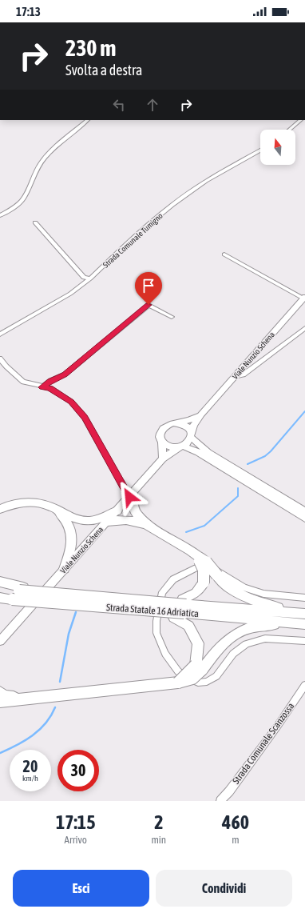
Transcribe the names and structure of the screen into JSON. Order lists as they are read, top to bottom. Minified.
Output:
{"streets":{"highway":["Strada Statale 16 Adriatica"],"street":["Strada Comunale Tumigno","Viale Nunzio Schena","Strada Comunale Scanzossa"]},"north":"top","page":{"status":"17:13","turn":["230 m","Svolta a destra"],"speed":"20 km/h","limit":"30","eta":["17:15","Arrivo","2","min","460","m"],"buttons":["Esci","Condividi"]}}
